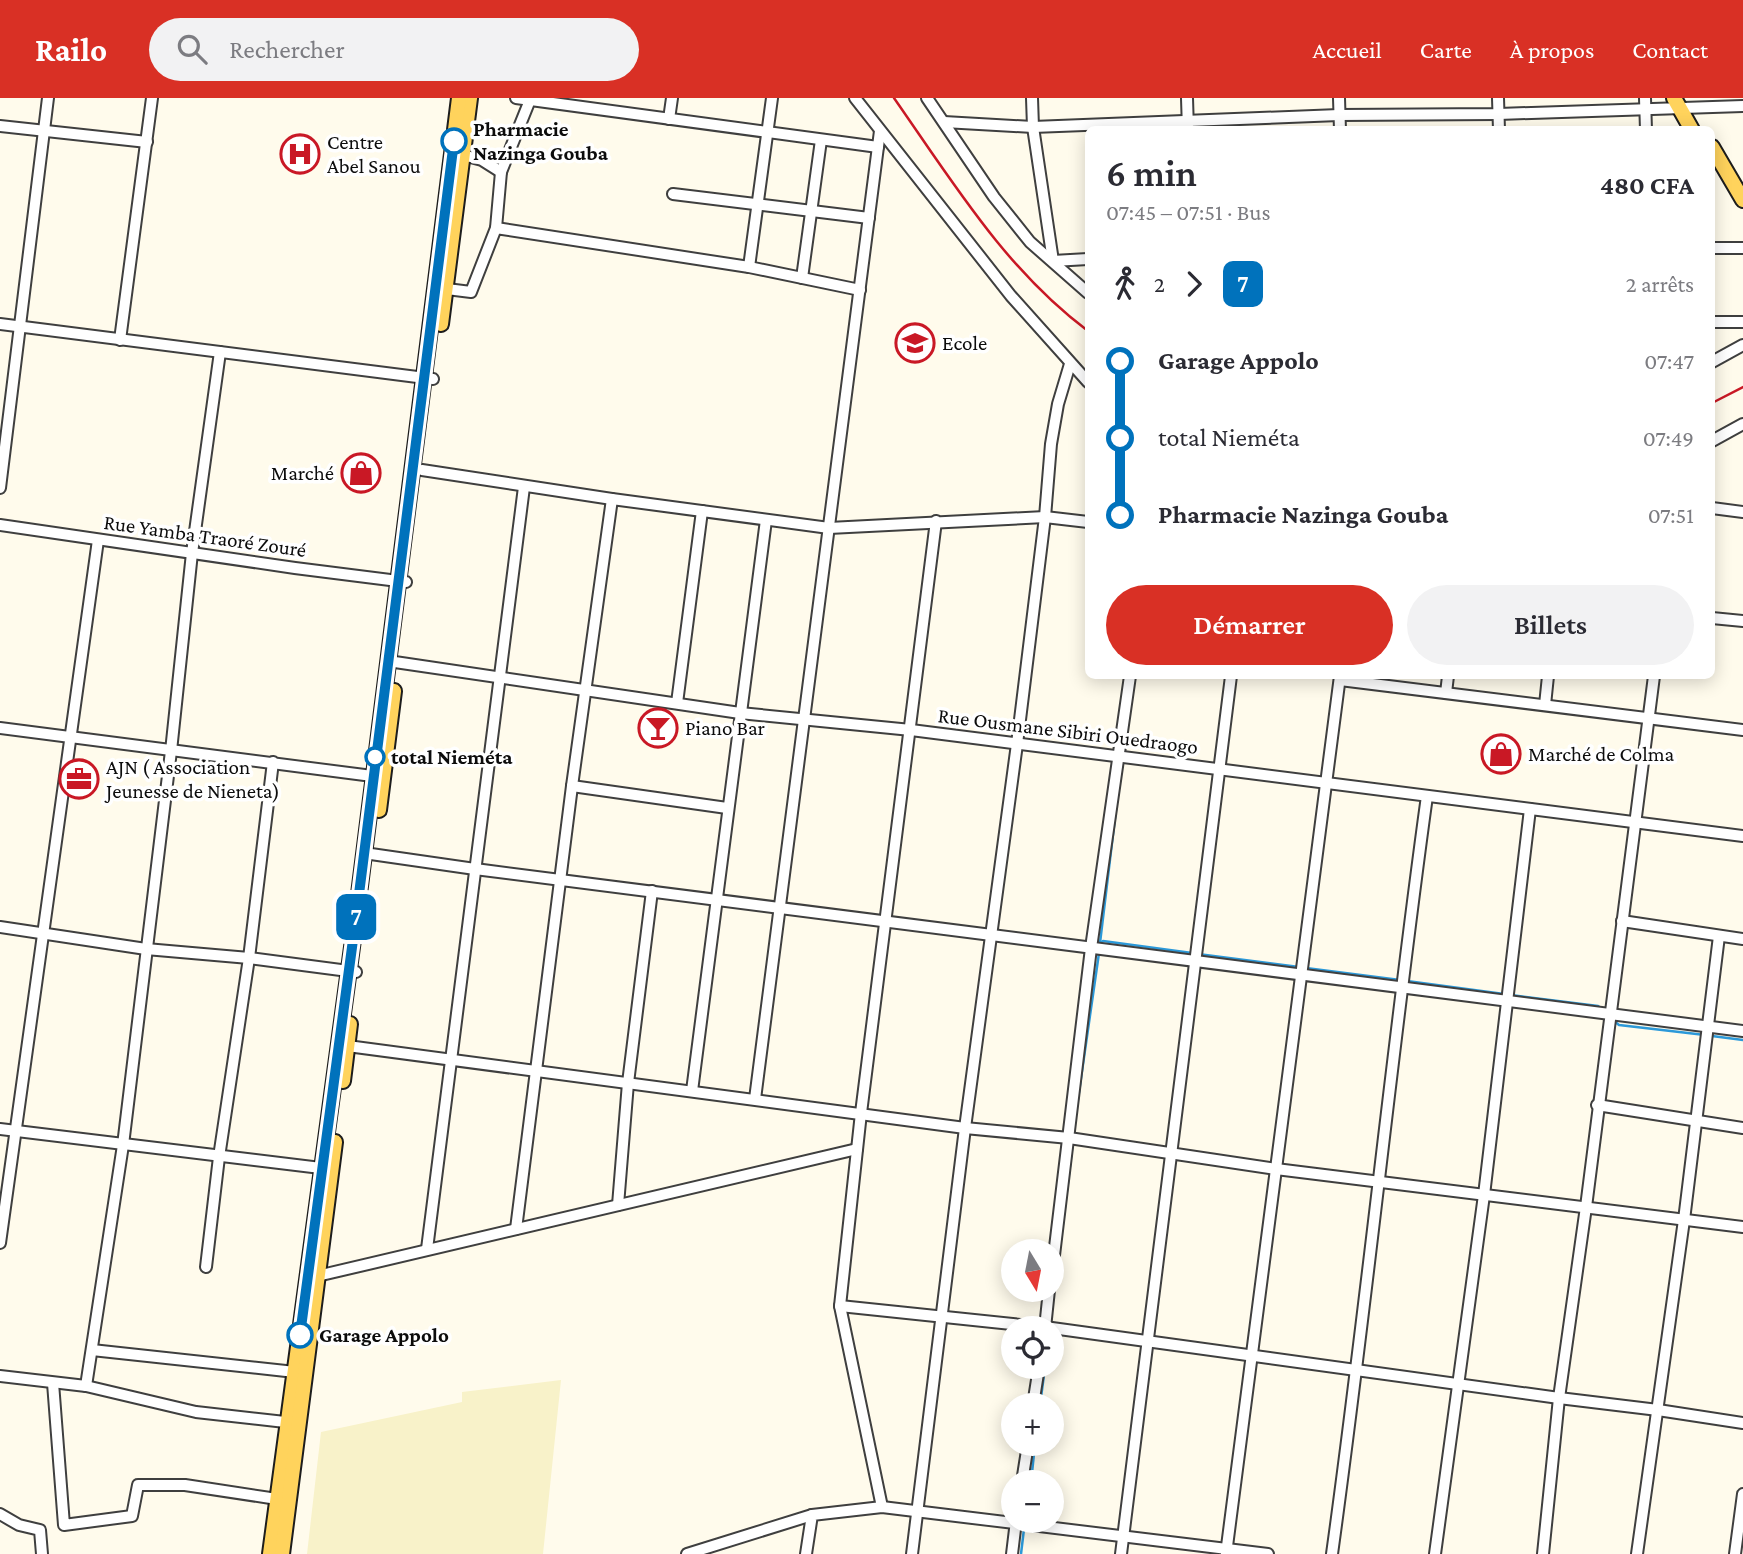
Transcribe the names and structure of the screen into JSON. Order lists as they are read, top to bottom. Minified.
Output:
{"streets":{"street":["Rue Yamba Traoré Zouré","Rue Ousmane Sibiri Ouedraogo"]},"places":{"other":["Pharmacie Nazinga Gouba","total Nieméta","Garage Appolo"],"hospital":["Centre Abel Sanou"],"school or university":["Ecole"],"shop":["Marché","Marché de Colma"],"bar":["Piano Bar"],"office":["AJN ( Association Jeunesse de Nieneta)"]},"lines":["bus line 7"],"north":"bottom","page":{"header":"Railo","search":"Rechercher","nav":["Accueil","Carte","À propos","Contact"],"on_map":"7","heading":["6 min","07:45 – 07:51 · Bus","480 CFA"],"legs":["2","7","2 arrêts"],"list":[{"name":"Garage Appolo","value":"07:47"},{"name":"total Nieméta","value":"07:49"},{"name":"Pharmacie Nazinga Gouba","value":"07:51"}],"buttons":["Démarrer","Billets"],"map_buttons":["+","−"]}}
